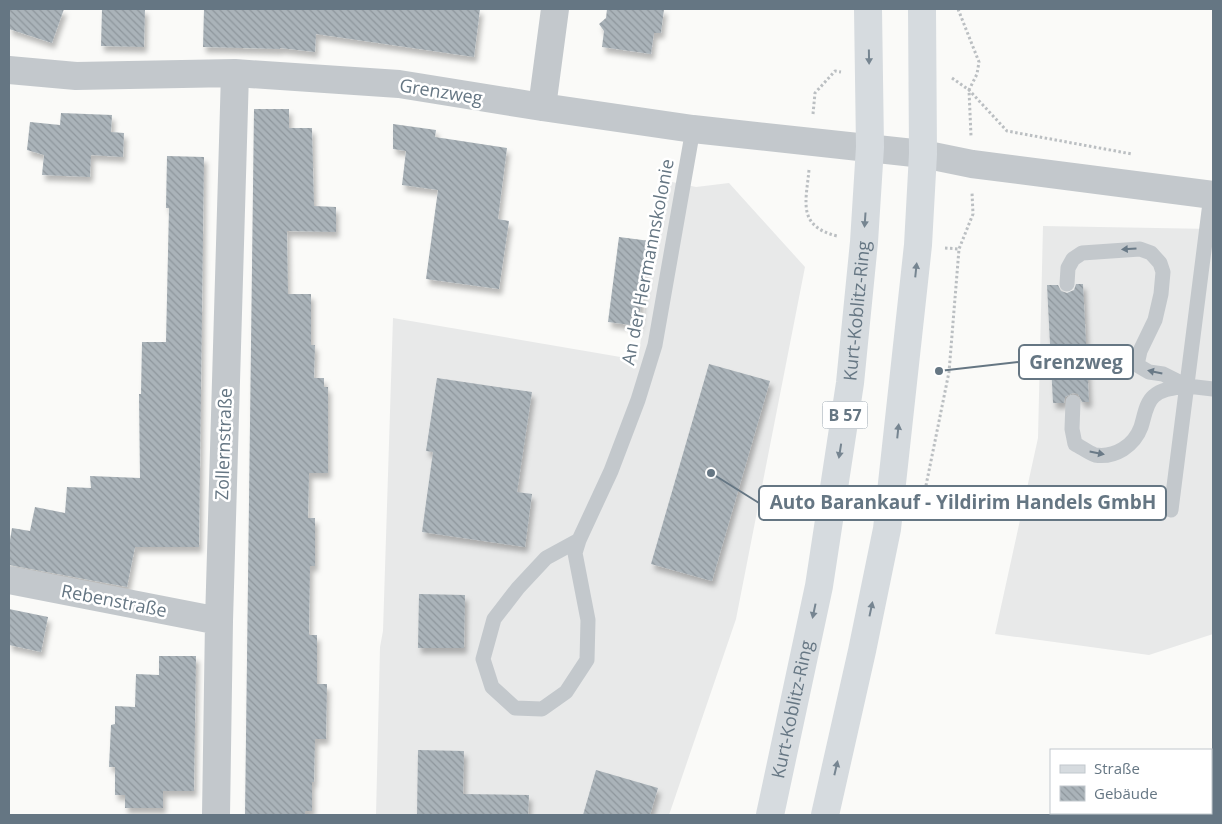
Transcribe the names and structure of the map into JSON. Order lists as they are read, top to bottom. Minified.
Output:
{"streets":{"main road":["Kurt-Koblitz-Ring","B 57"],"street":["Grenzweg","Zollernstraße","Rebenstraße"],"lane":["An der Hermannskolonie"]},"crossings":[["Grenzweg","An der Hermannskolonie"],["Grenzweg","Kurt-Koblitz-Ring"],["Grenzweg","Zollernstraße"],["Zollernstraße","Rebenstraße"]],"places":["Grenzweg","Auto Barankauf - Yildirim Handels GmbH"],"legend":["Straße","Gebäude"]}
